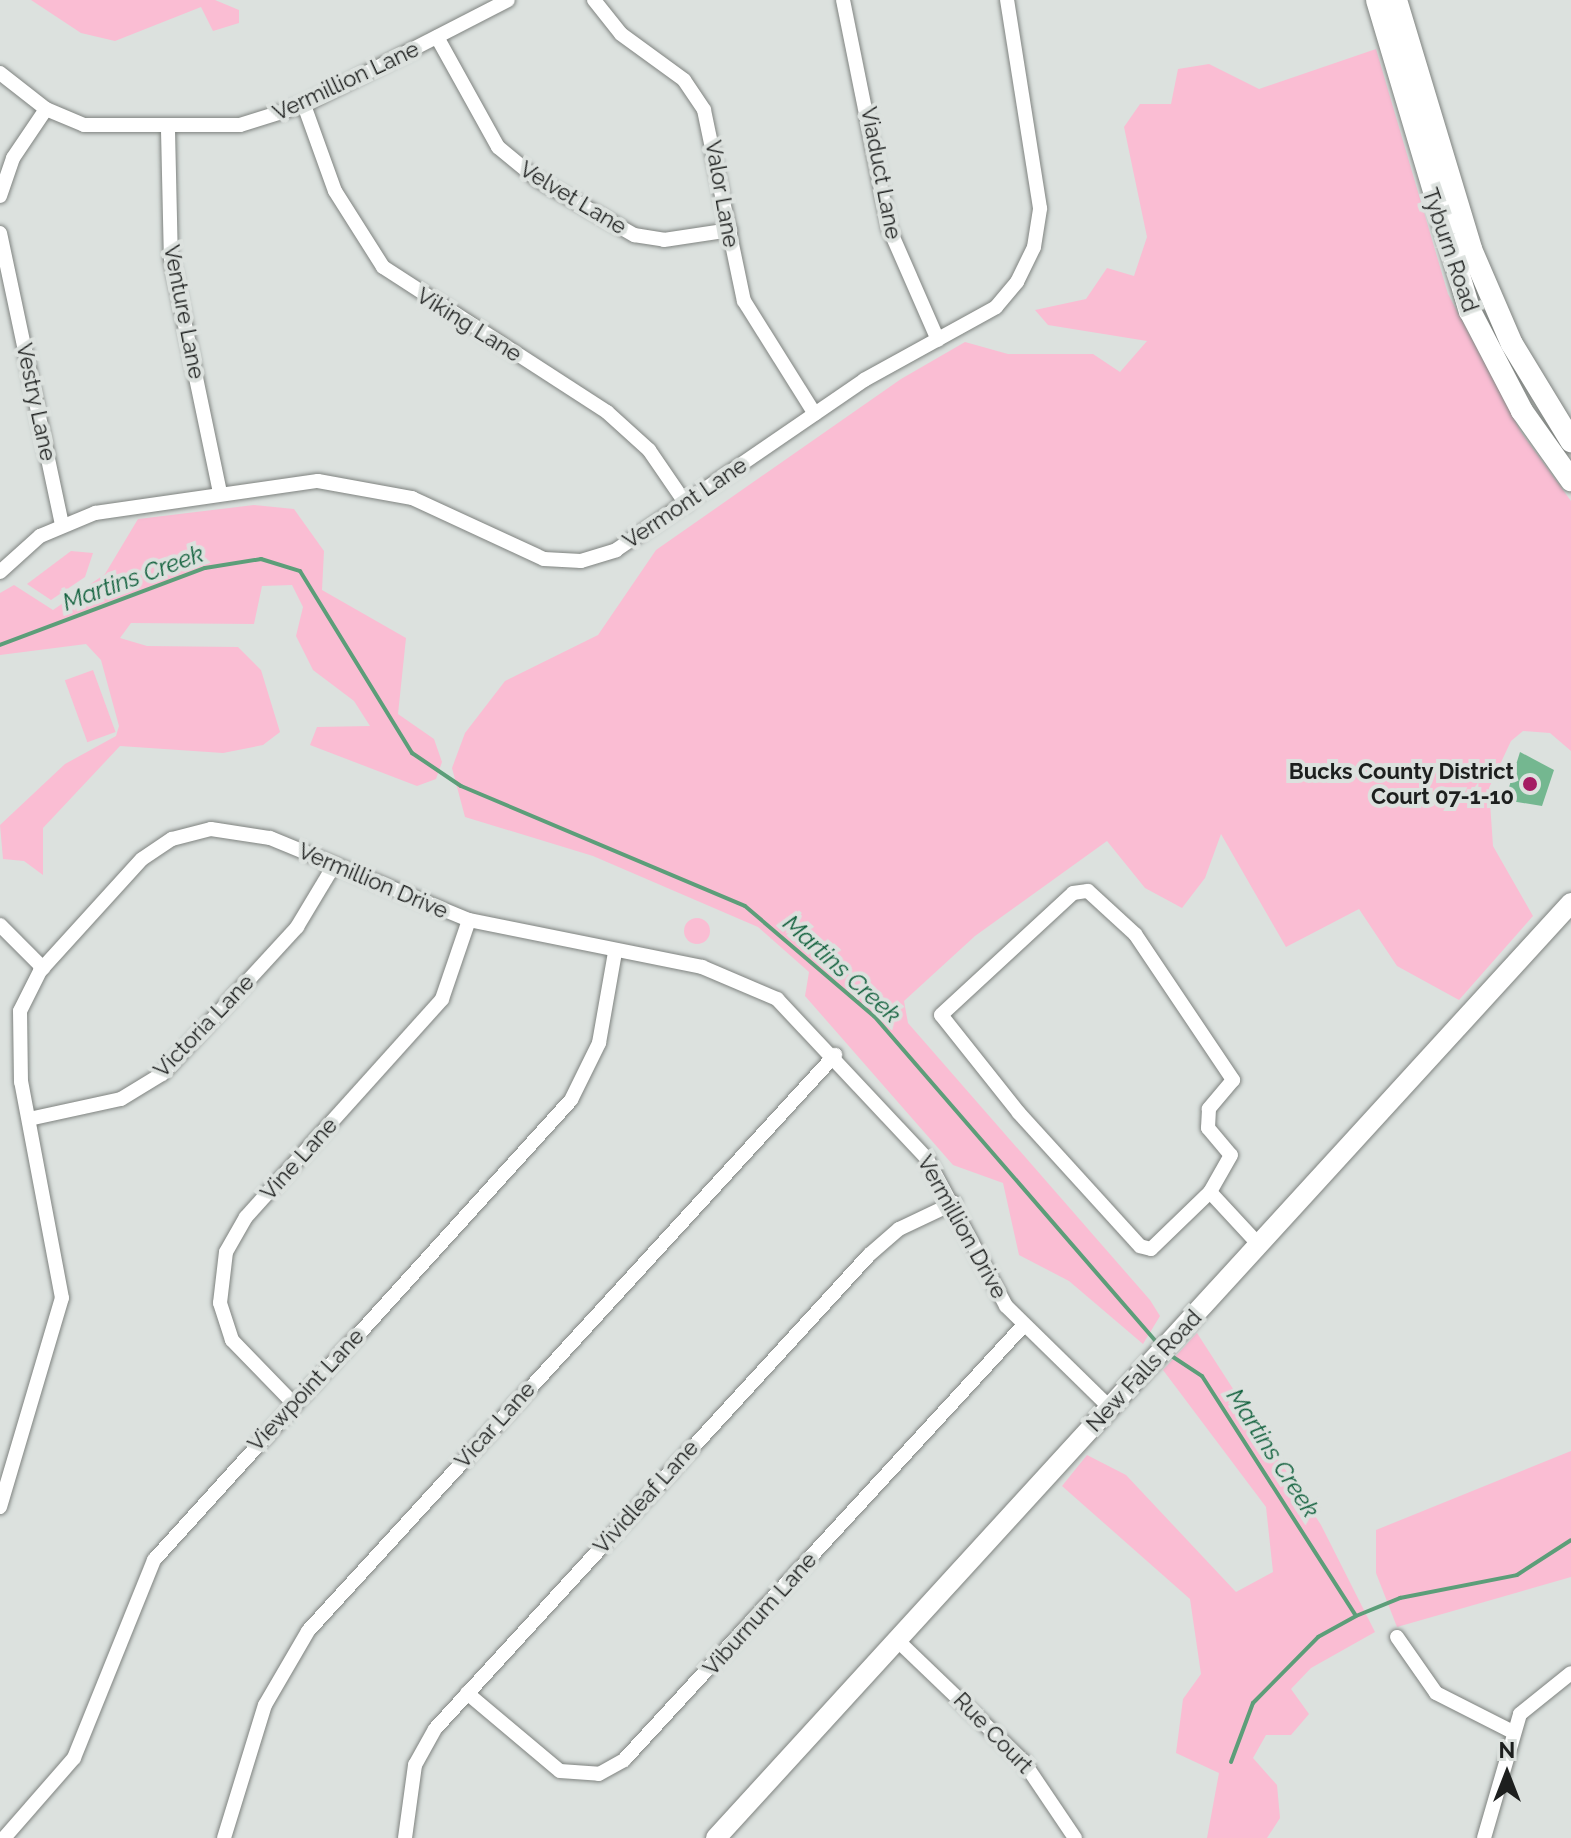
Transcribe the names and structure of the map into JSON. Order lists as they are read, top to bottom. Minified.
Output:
{"streets":{"main road":["Tyburn Road","New Falls Road"],"street":["Vermillion Lane","Viaduct Lane","Valor Lane","Velvet Lane","Venture Lane","Viking Lane","Vestry Lane","Vermont Lane","Vermillion Drive","Victoria Lane","Vine Lane","Viewpoint Lane","Vicar Lane","Vividleaf Lane","Viburnum Lane","Rue Court"]},"crossings":[["Vermillion Lane","Velvet Lane"],["Vermillion Lane","Venture Lane"],["Vermillion Lane","Viking Lane"],["Viaduct Lane","Vermont Lane"],["Valor Lane","Velvet Lane"],["Valor Lane","Vermont Lane"],["Venture Lane","Vermont Lane"],["Viking Lane","Vermont Lane"],["Vestry Lane","Vermont Lane"],["Vermillion Drive","Victoria Lane"],["Vermillion Drive","Vine Lane"],["Vermillion Drive","New Falls Road"],["Vermillion Drive","Viewpoint Lane"],["Vermillion Drive","Vicar Lane"],["Vermillion Drive","Vividleaf Lane"],["Vermillion Drive","Viburnum Lane"],["Vine Lane","Viewpoint Lane"],["New Falls Road","Rue Court"],["Vividleaf Lane","Viburnum Lane"]],"water":["Martins Creek"],"places":["Bucks County District Court 07-1-10"],"north":"top"}
